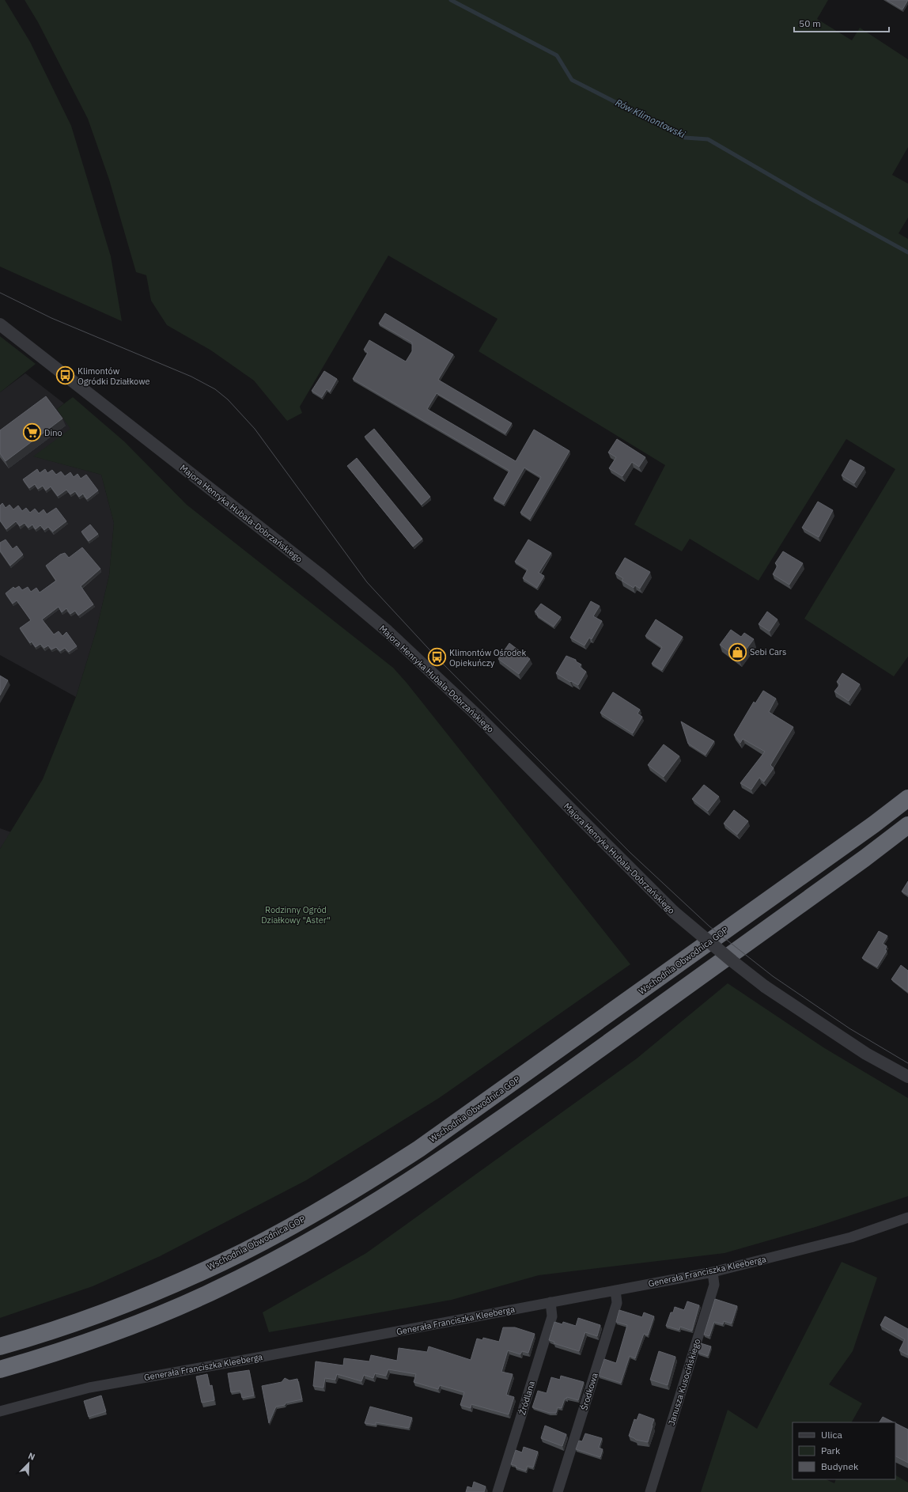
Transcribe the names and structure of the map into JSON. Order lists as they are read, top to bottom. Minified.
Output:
{"streets":{"highway":["Wschodnia Obwodnica GOP"],"street":["Majora Henryka Hubala-Dobrzańskiego","Generała Franciszka Kleeberga","Janusza Kusocińskiego","Środkowa","Źródlana"]},"crossings":[["Generała Franciszka Kleeberga","Janusza Kusocińskiego"],["Generała Franciszka Kleeberga","Środkowa"],["Generała Franciszka Kleeberga","Źródlana"]],"water":["Rów Klimontowski"],"parks":["Rodzinny Ogród Działkowy \"Aster\""],"places":{"bus stop":["Klimontów Ogródki Działkowe","Klimontów Ośrodek Opiekuńczy"],"supermarket":["Dino"],"shop":["Sebi Cars"]},"legend":["Ulica","Park","Budynek"],"scale_bar":"50 m","north":"top right"}
